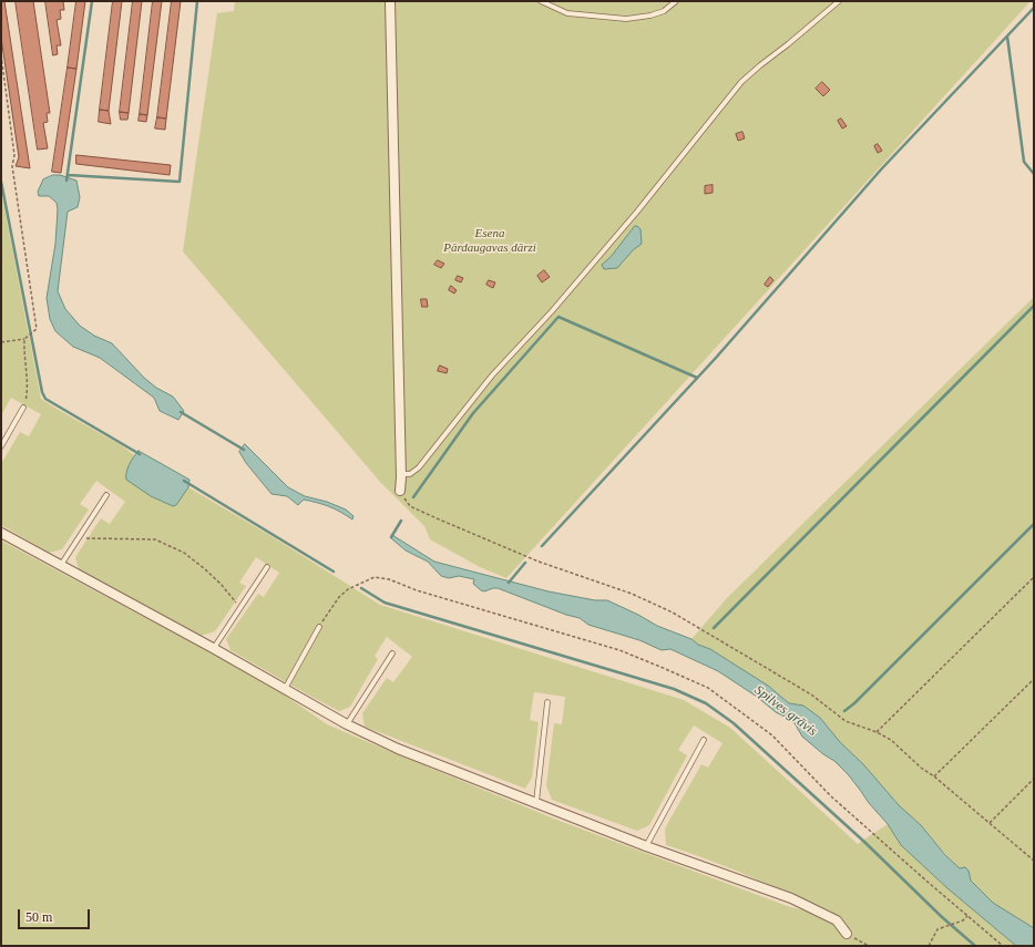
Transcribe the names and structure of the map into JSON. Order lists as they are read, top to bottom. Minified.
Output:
{"water":["Spilves grāvis"],"parks":["Esena Pārdaugavas dārzi"],"scale_bar":"50 m"}
